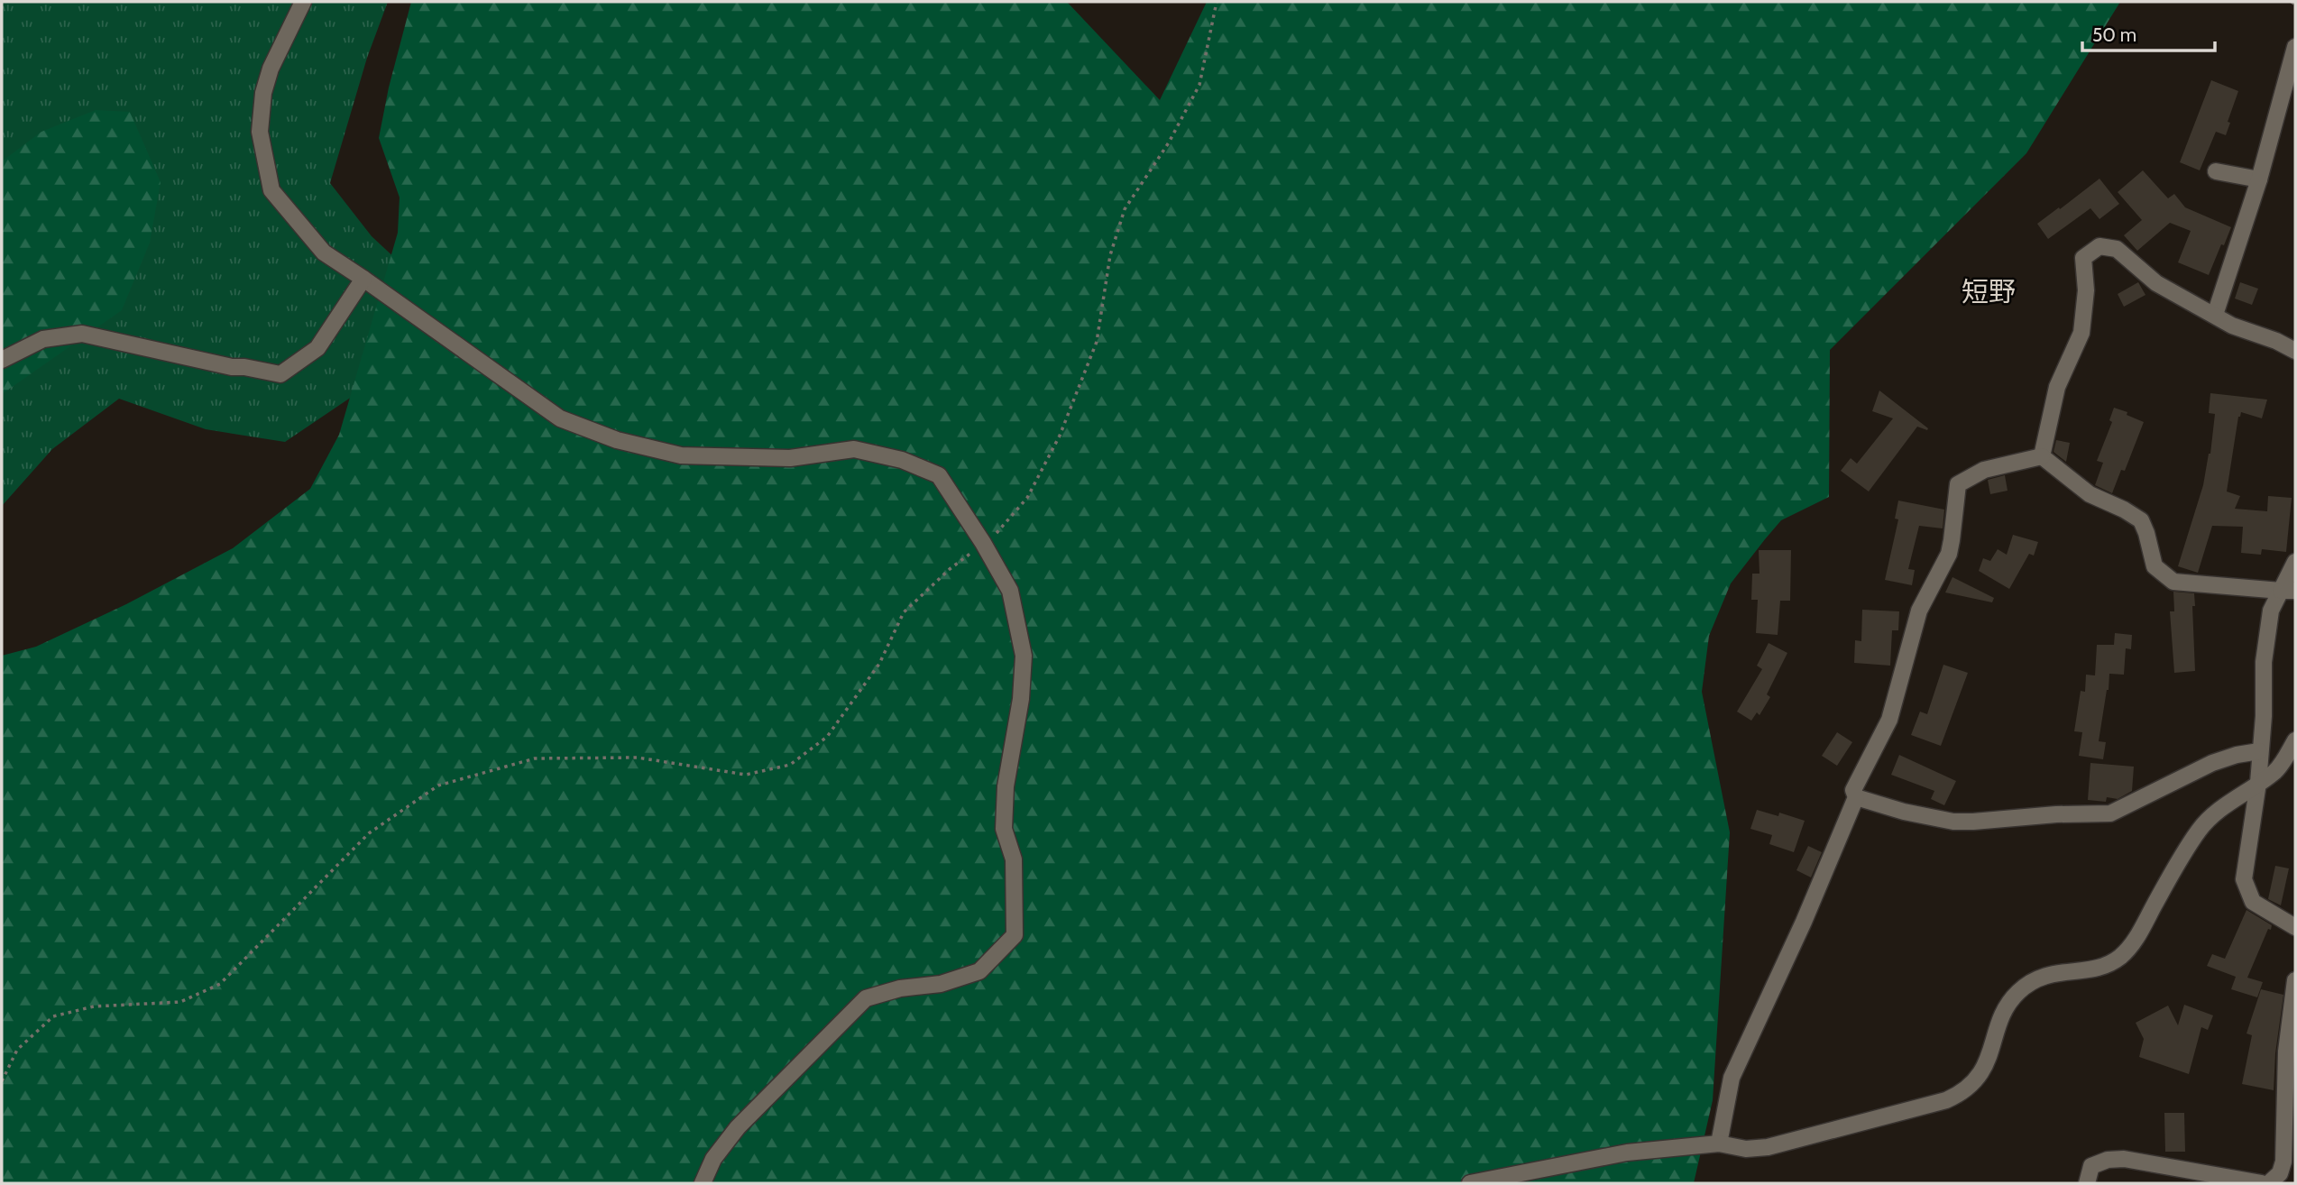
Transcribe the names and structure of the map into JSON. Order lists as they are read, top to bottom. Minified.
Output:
{"districts":["短野"],"scale_bar":"50 m"}
